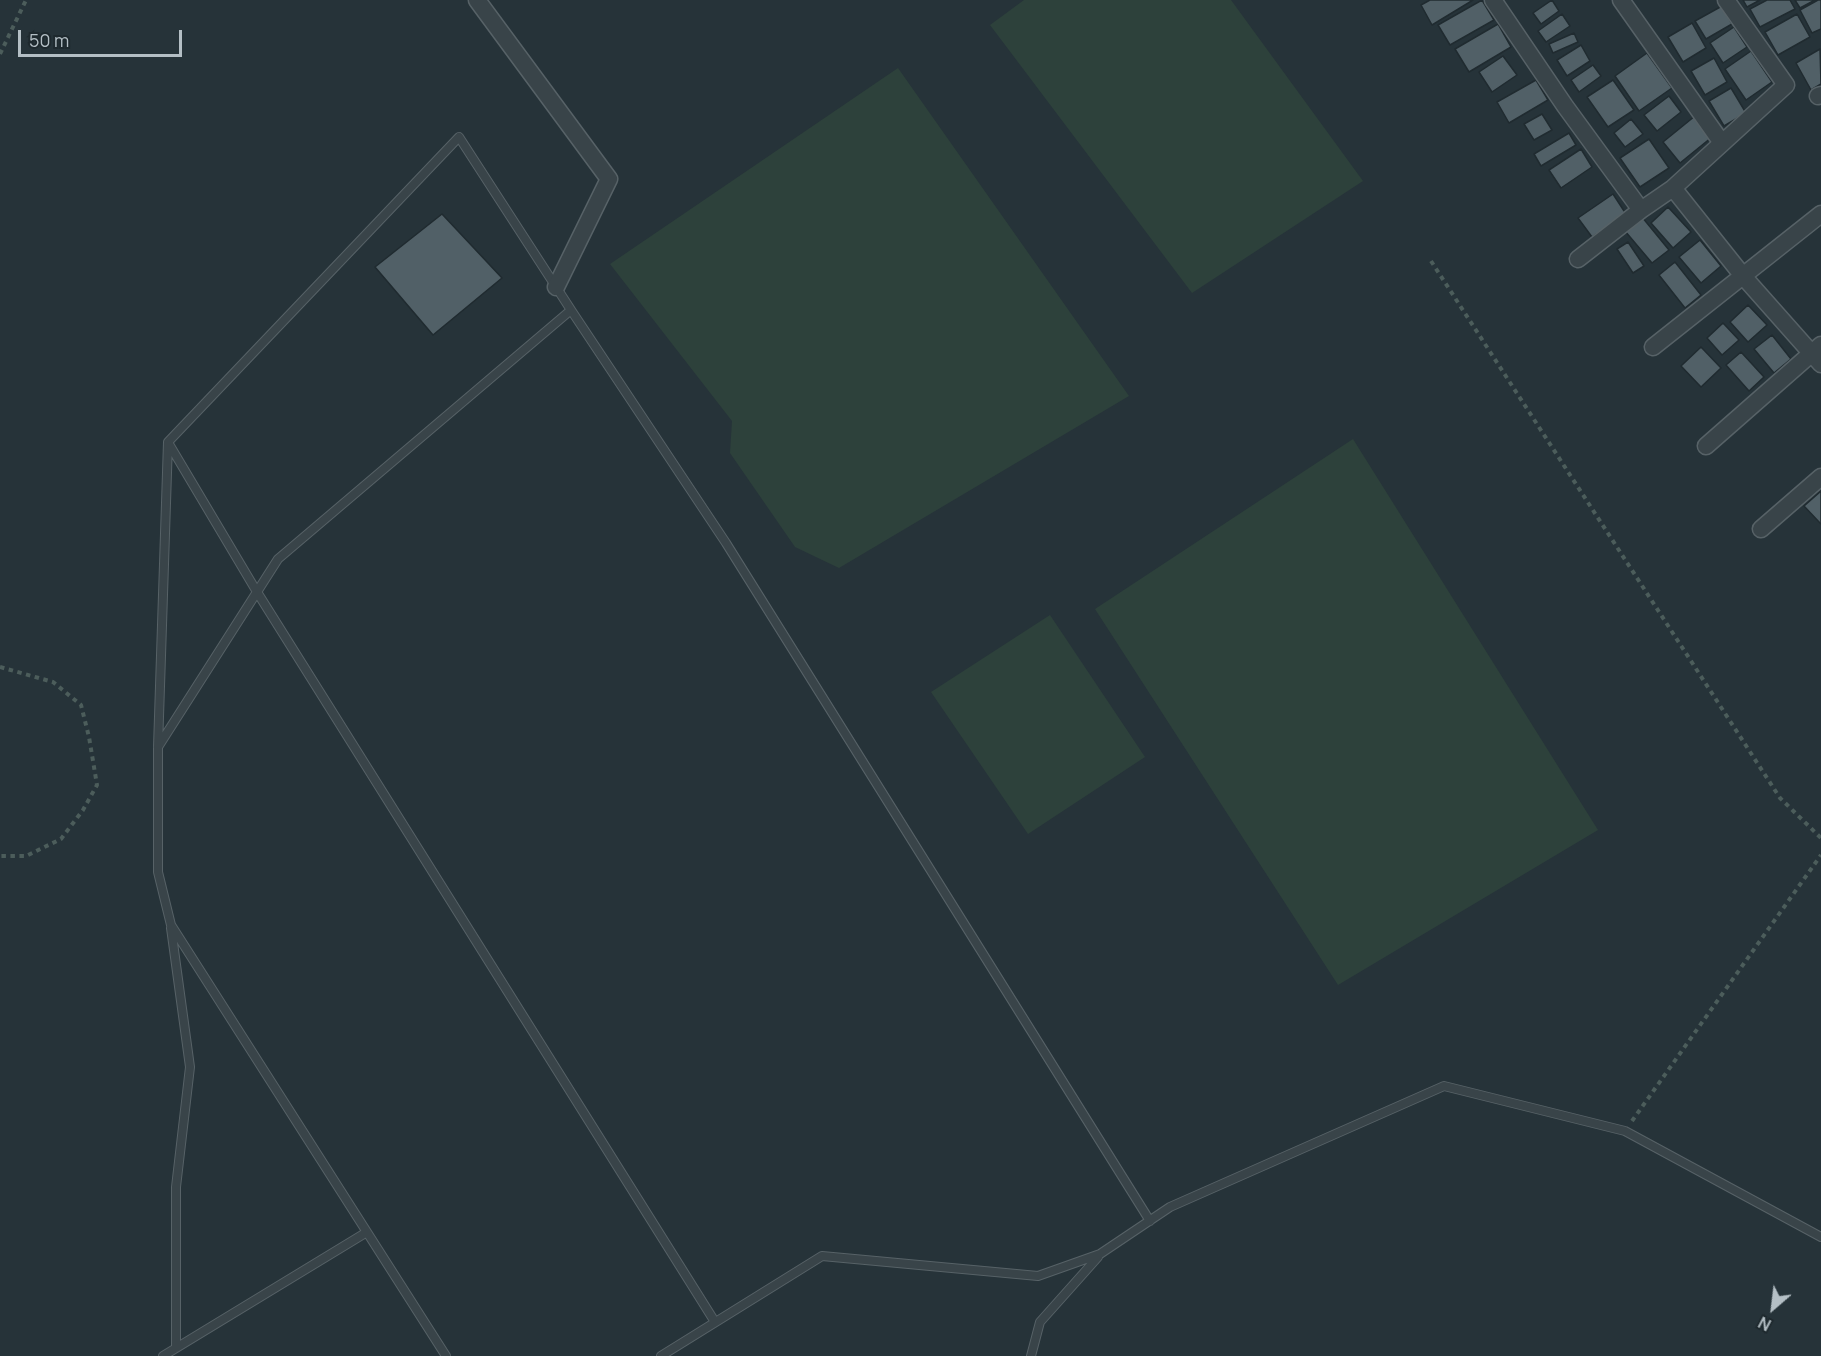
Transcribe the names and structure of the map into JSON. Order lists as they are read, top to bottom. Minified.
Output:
{"scale_bar":"50 m","north":"bottom left"}
